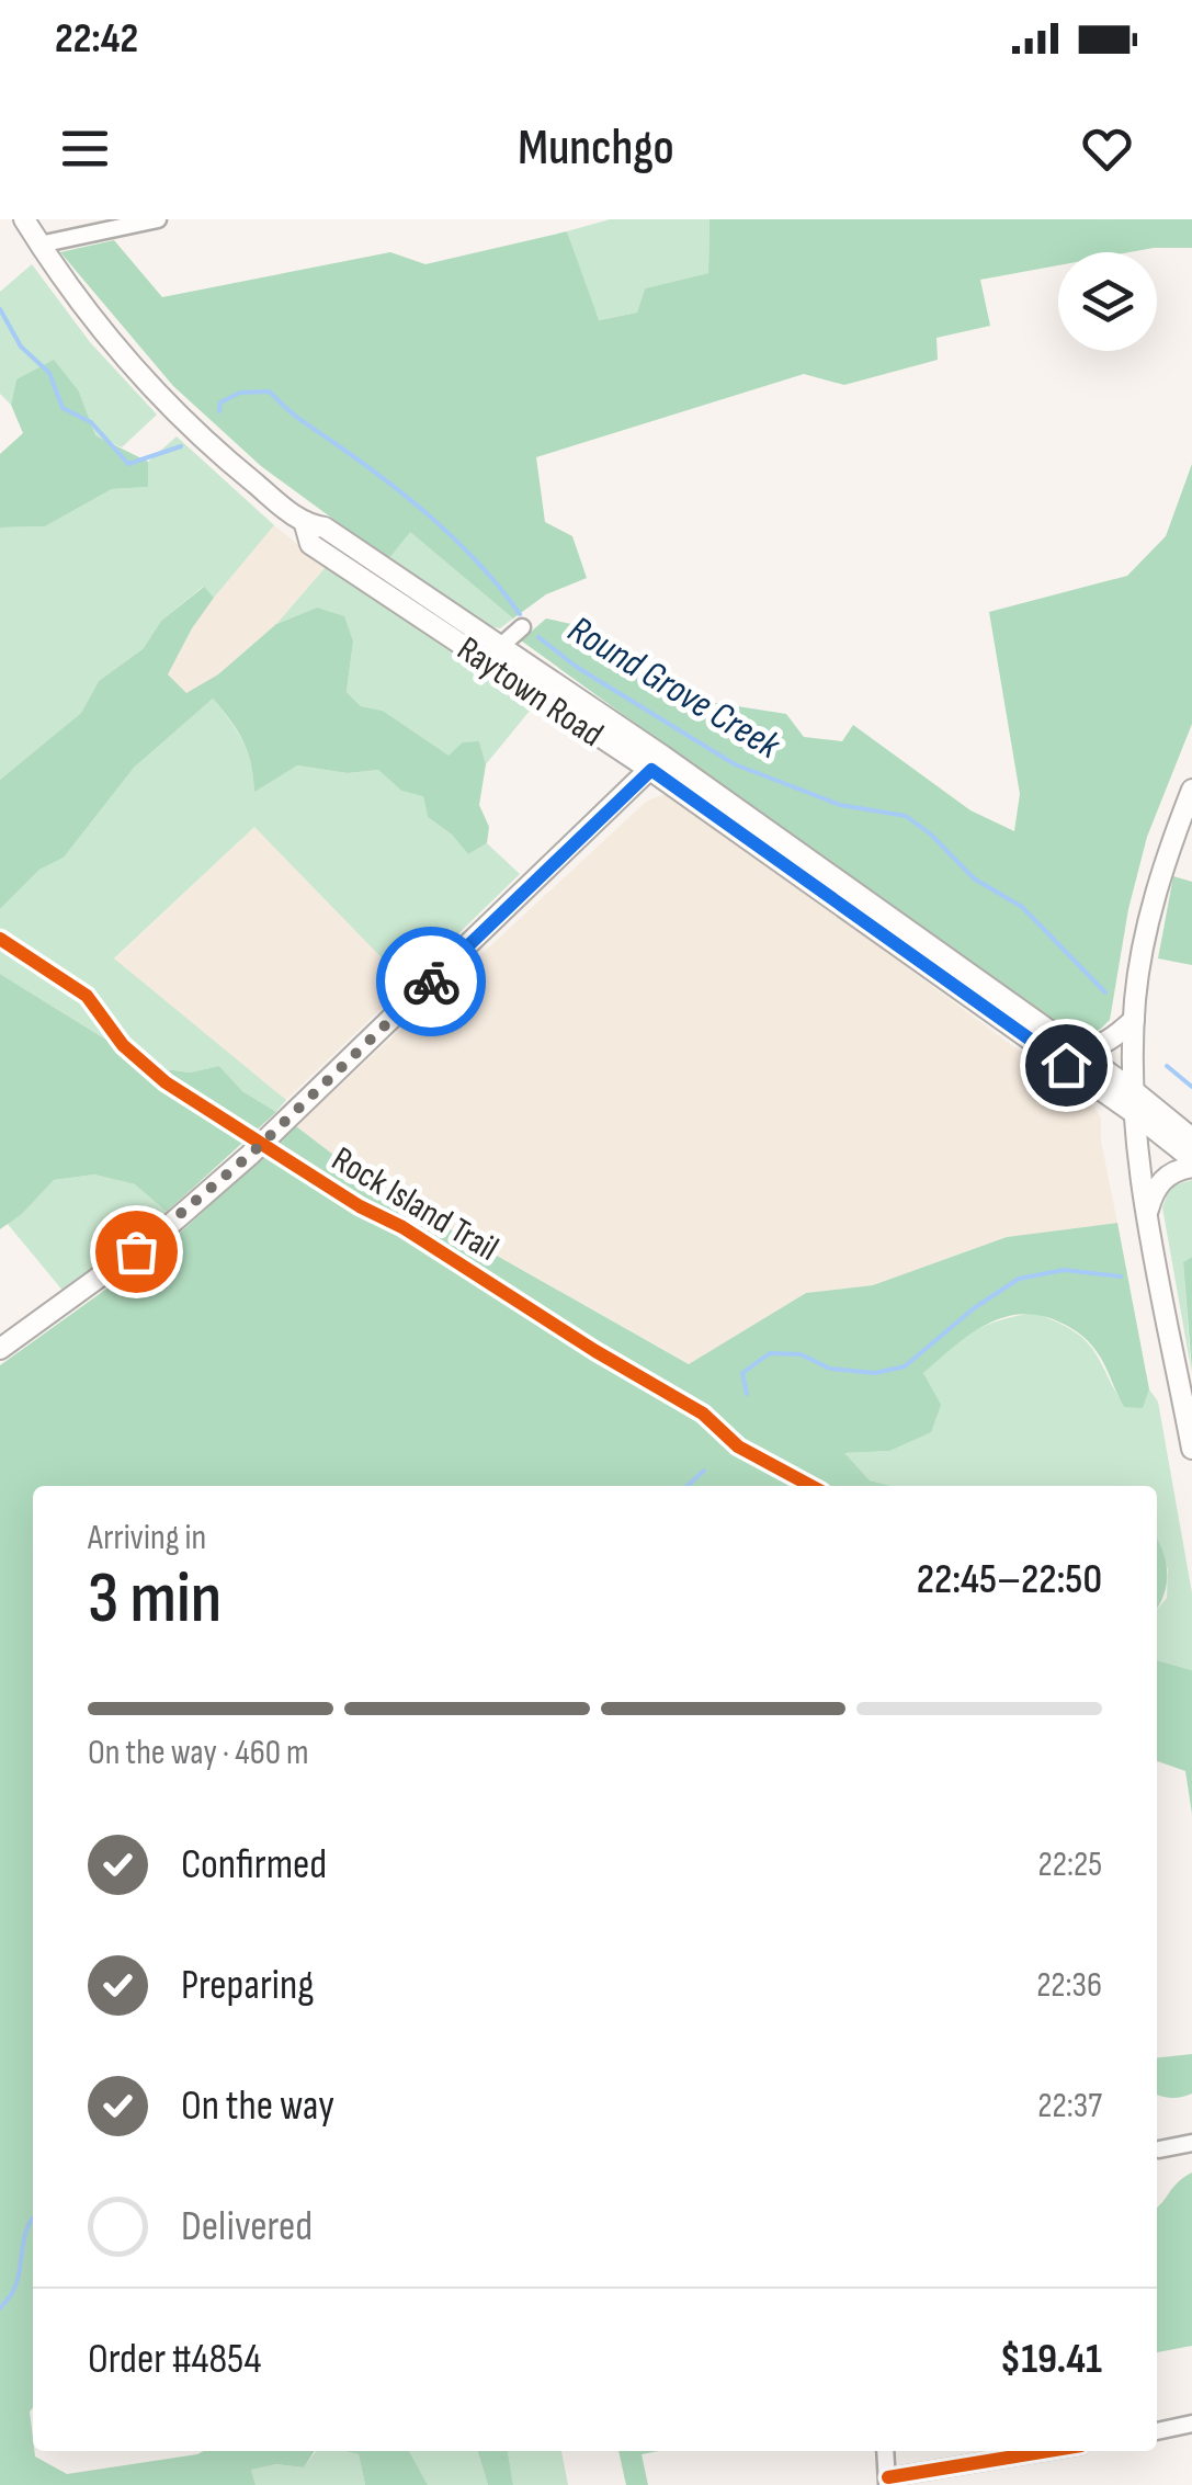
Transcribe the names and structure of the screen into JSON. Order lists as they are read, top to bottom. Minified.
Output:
{"streets":{"main road":["Raytown Road"],"cycle path":["Rock Island Trail"]},"water":["Round Grove Creek"],"page":{"status":"22:42","header":"Munchgo","heading":["3 min","Arriving in","22:45–22:50"],"panel":["Order #4854","$19.41"],"bar":"On the way · 460 m","list":[["Confirmed","22:25"],["Preparing","22:36"],["On the way","22:37"],"Delivered"]}}
